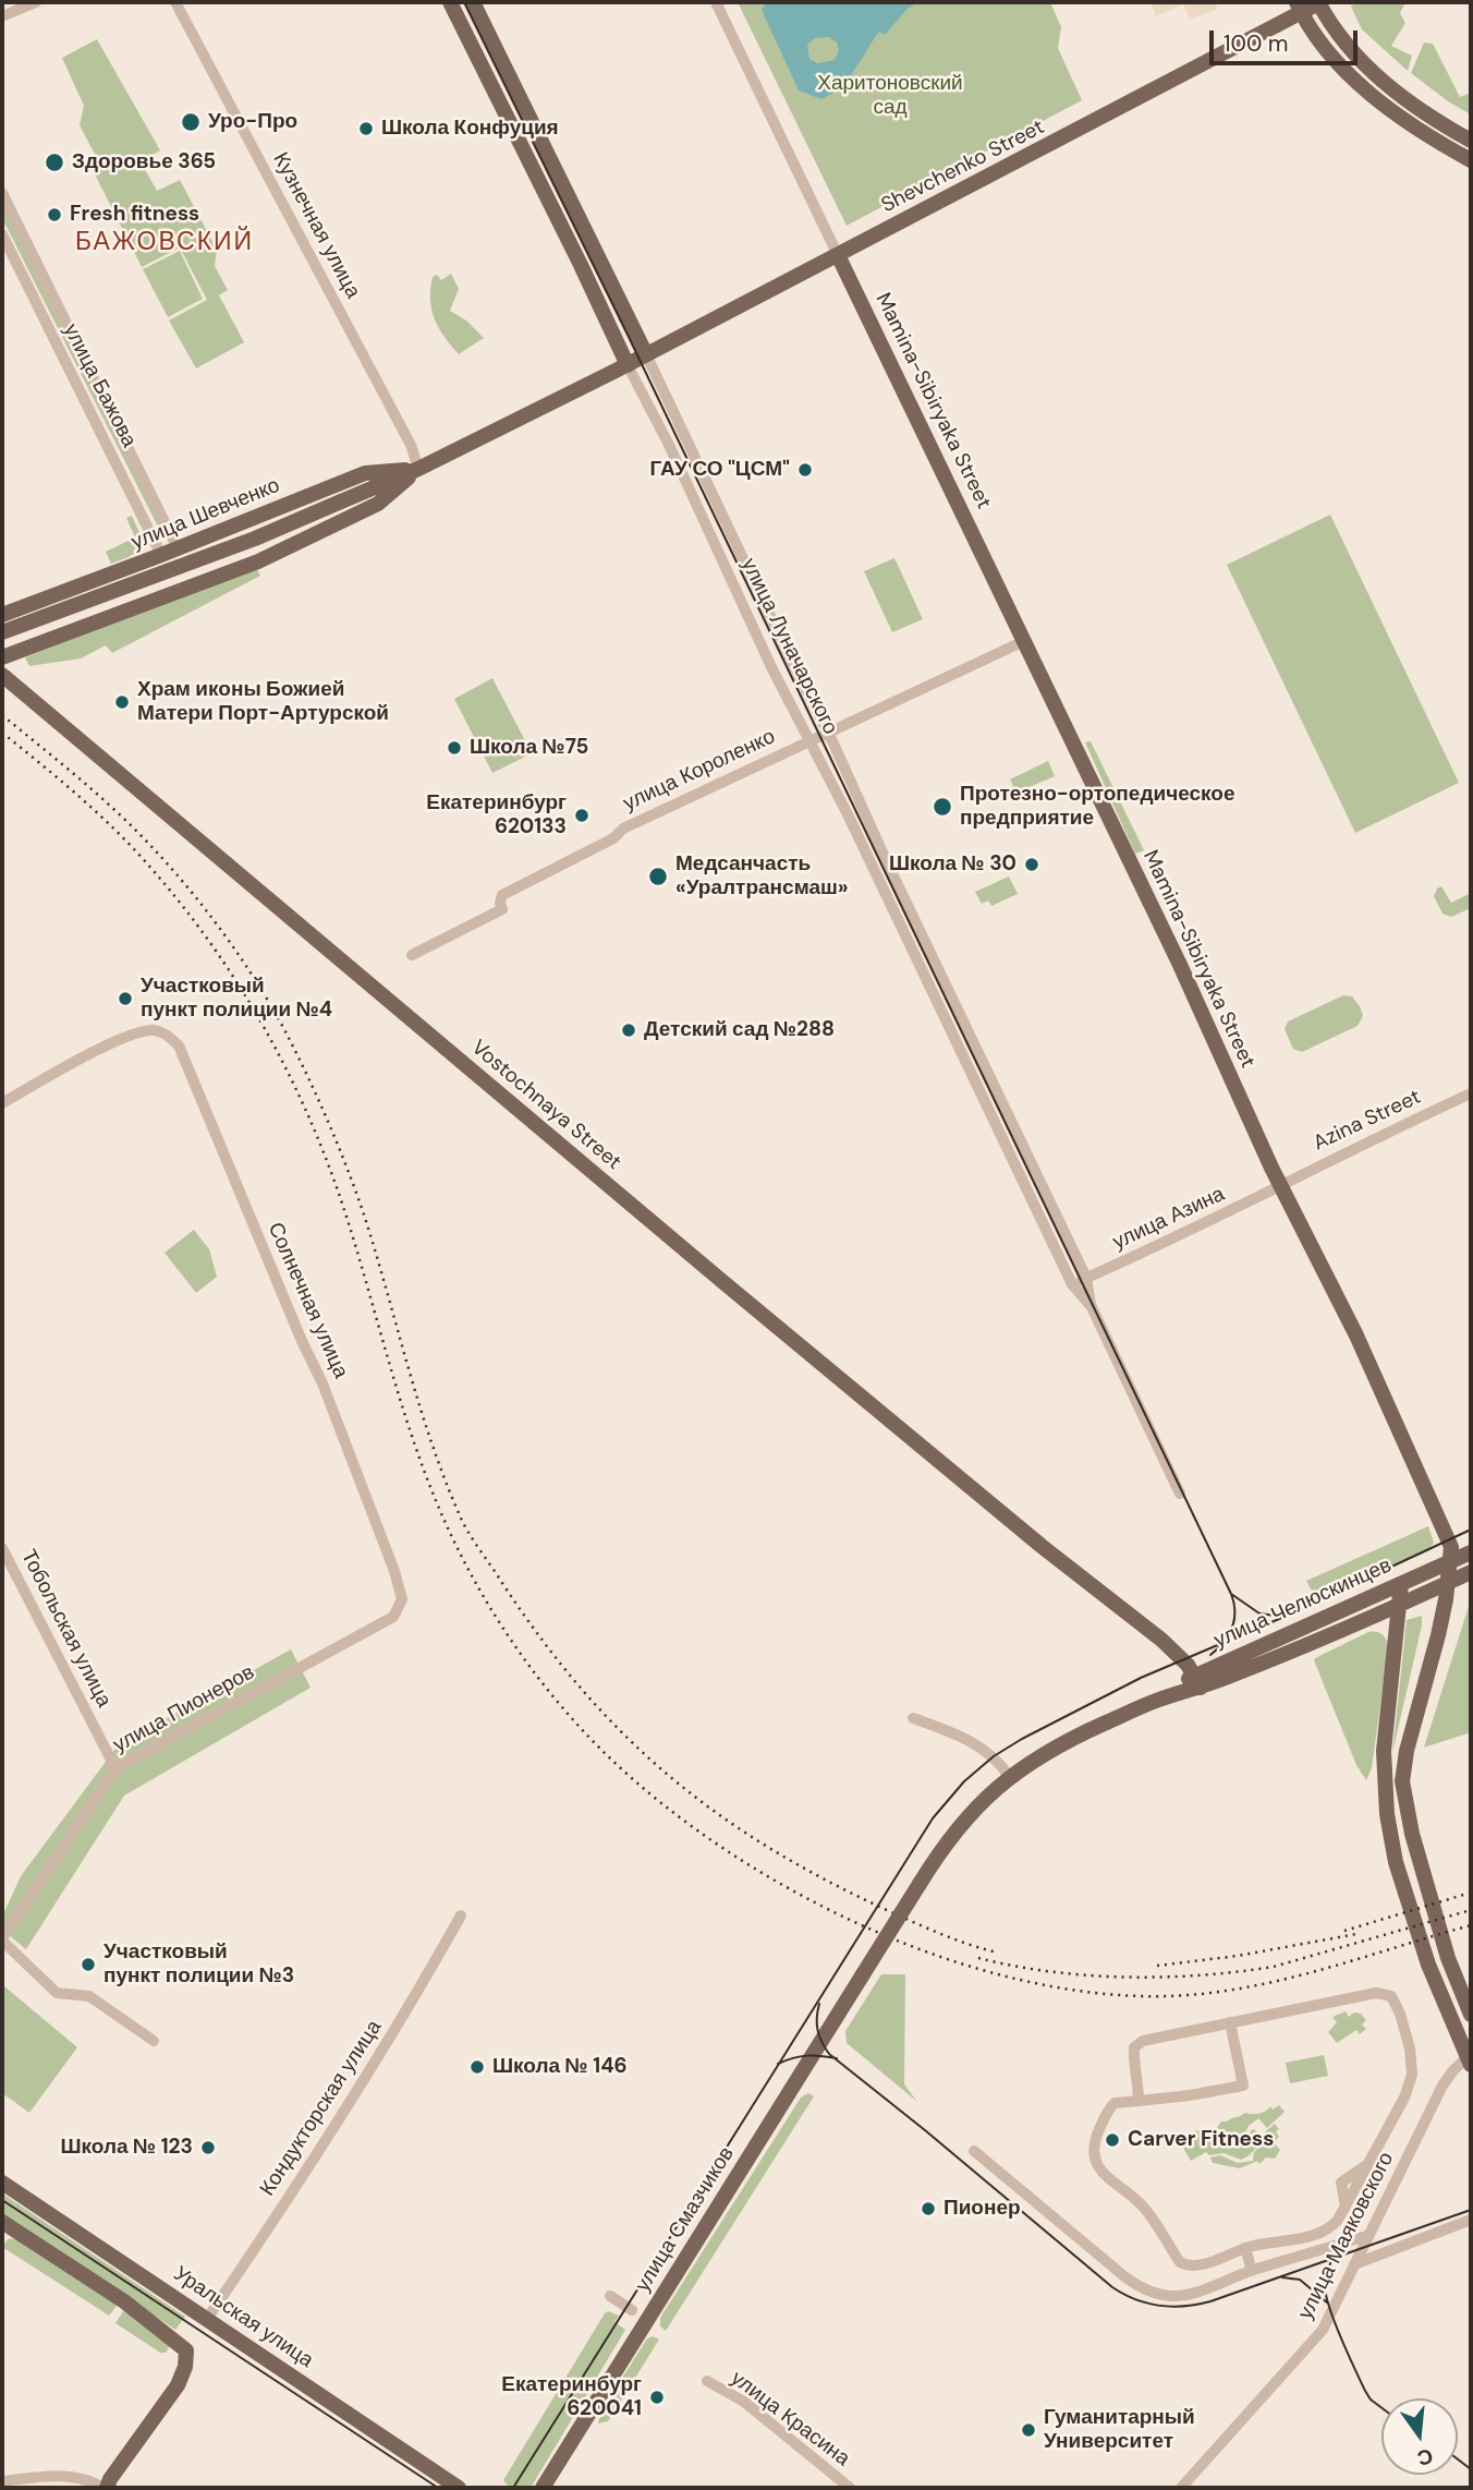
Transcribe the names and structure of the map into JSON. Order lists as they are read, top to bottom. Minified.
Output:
{"streets":{"main road":["Mamina-Sibiryaka Street","улица Шевченко","улица Луначарского","улица Челюскинцев","улица Смазчиков","Уральская улица"],"street":["Кузнечная улица","улица Бажова","улица Короленко","Azina Street","улица Азина","Солнечная улица","Тобольская улица","улица Пионеров","Кондукторская улица","улица Маяковского","улица Красина"]},"crossings":[["Кузнечная улица","улица Шевченко"],["улица Бажова","улица Шевченко"],["Mamina-Sibiryaka Street","улица Короленко"],["Mamina-Sibiryaka Street","Azina Street"],["Mamina-Sibiryaka Street","улица Азина"],["Mamina-Sibiryaka Street","улица Челюскинцев"],["улица Луначарского","улица Короленко"],["улица Луначарского","улица Азина"],["Azina Street","улица Азина"],["Солнечная улица","улица Пионеров"],["улица Челюскинцев","улица Смазчиков"],["Тобольская улица","улица Пионеров"],["Кондукторская улица","Уральская улица"]],"districts":["БАЖОВСКИЙ"],"parks":["Харитоновский сад"],"places":["Уро-Про","Школа Конфуция","Здоровье 365","Fresh fitness","ГАУ СО \"ЦСМ\"","Храм иконы Божией Матери Порт-Артурской","Школа №75","Протезно-ортопедическое предприятие","Екатеринбург 620133","Школа № 30","Медсанчасть «Уралтрансмаш»","Участковый пункт полиции №4","Детский сад №288","Участковый пункт полиции №3","Школа № 146","Carver Fitness","Школа № 123","Пионер","Екатеринбург 620041","Гуманитарный Университет"],"scale_bar":"100 m","north":"bottom"}
